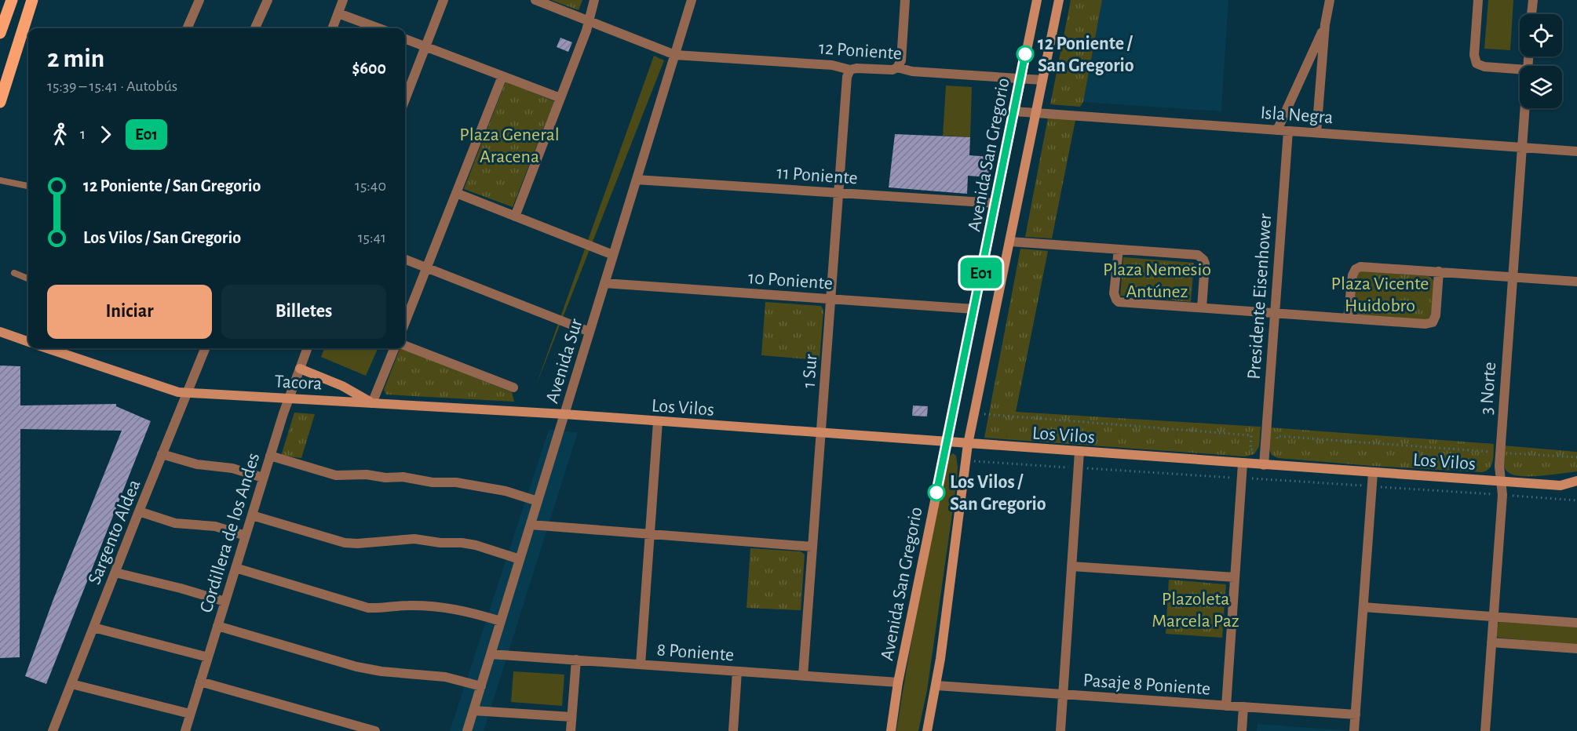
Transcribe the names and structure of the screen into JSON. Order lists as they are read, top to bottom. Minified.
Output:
{"streets":{"street":["12 Poniente","Isla Negra","Avenida San Gregorio","11 Poniente","10 Poniente","Presidente Eisenhower","Avenida Sur","1 Sur","Tacora","3 Norte","Los Vilos","Sargento Aldea","Cordillera de los Andes","8 Poniente","Pasaje 8 Poniente"]},"crossings":[["12 Poniente","Avenida San Gregorio"],["12 Poniente","Avenida Sur"],["12 Poniente","1 Sur"],["Isla Negra","Avenida San Gregorio"],["Isla Negra","Presidente Eisenhower"],["Isla Negra","3 Norte"],["Avenida San Gregorio","11 Poniente"],["Avenida San Gregorio","10 Poniente"],["Avenida San Gregorio","Los Vilos"],["Avenida San Gregorio","8 Poniente"],["Avenida San Gregorio","Pasaje 8 Poniente"],["11 Poniente","Avenida Sur"],["11 Poniente","1 Sur"],["10 Poniente","Avenida Sur"],["10 Poniente","1 Sur"],["Presidente Eisenhower","Los Vilos"],["Avenida Sur","Tacora"],["Avenida Sur","Los Vilos"],["Avenida Sur","8 Poniente"],["1 Sur","Los Vilos"],["1 Sur","8 Poniente"],["Tacora","Los Vilos"],["Tacora","Sargento Aldea"],["Tacora","Cordillera de los Andes"],["3 Norte","Los Vilos"]],"parks":["Plaza General Aracena","Plaza Nemesio Antúnez","Plaza Vicente Huidobro","Plazoleta Marcela Paz"],"places":["12 Poniente / San Gregorio","Los Vilos / San Gregorio"],"lines":["bus line E01"],"page":{"on_map":"E01","heading":["2 min","15:39 – 15:41 · Autobús","$600"],"legs":["1","E01"],"list":[{"name":"12 Poniente / San Gregorio","value":"15:40"},{"name":"Los Vilos / San Gregorio","value":"15:41"}],"buttons":["Iniciar","Billetes"]}}
